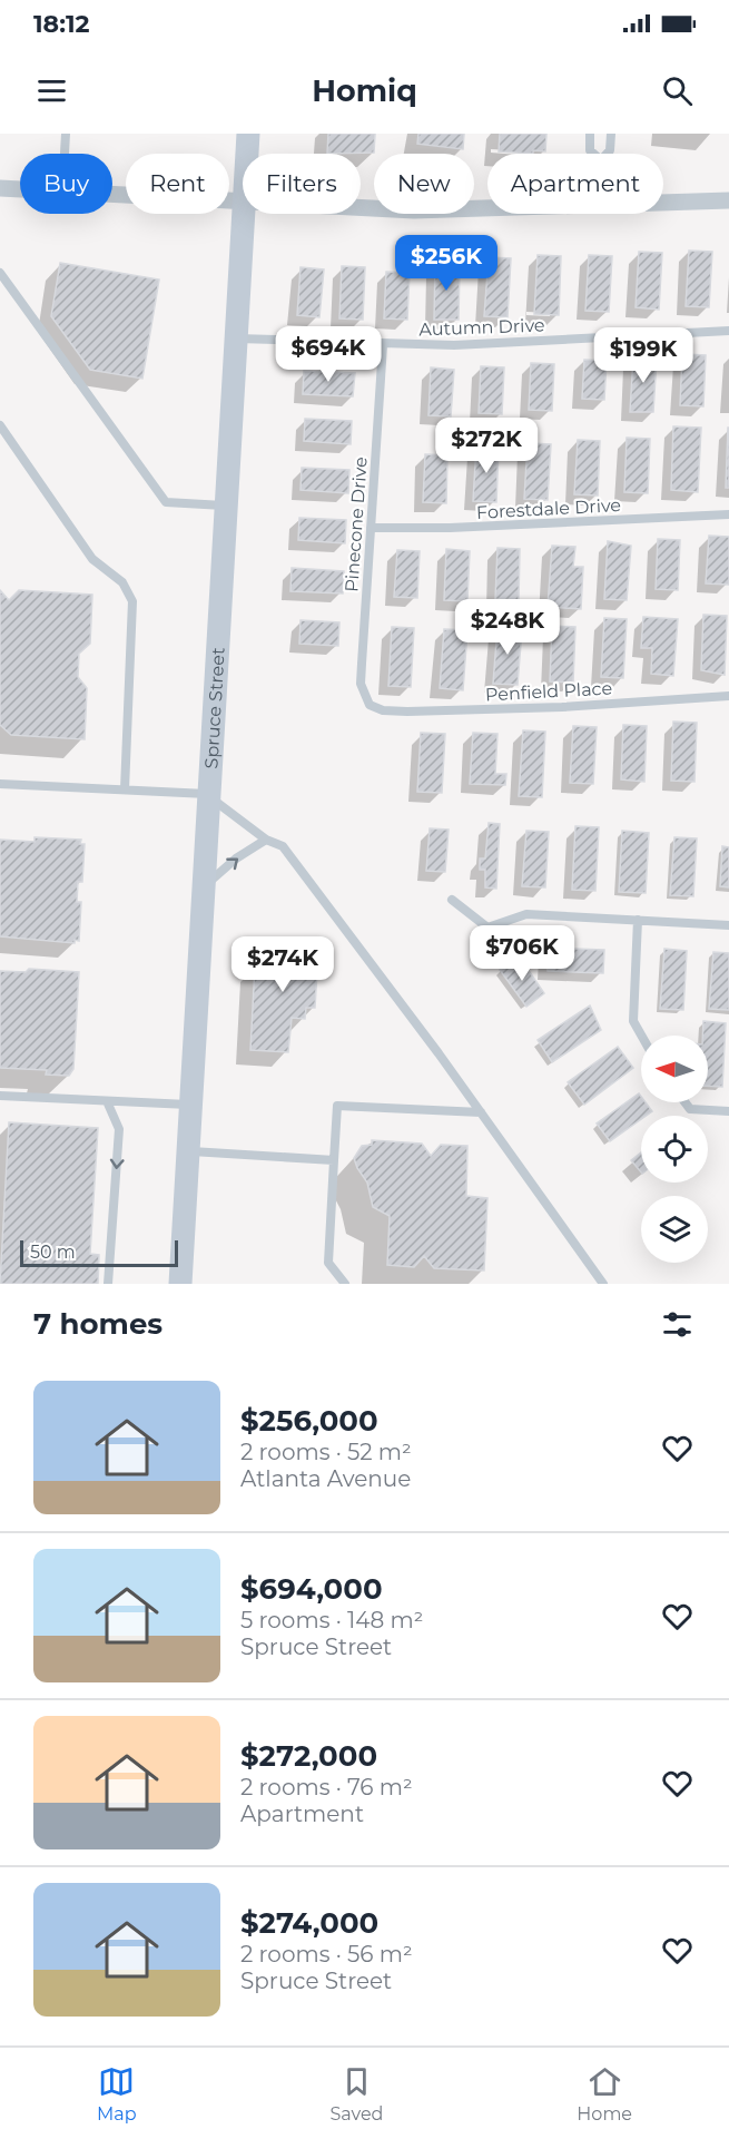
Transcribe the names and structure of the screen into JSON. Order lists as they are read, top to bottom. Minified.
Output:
{"streets":{"main road":["Spruce Street"],"lane":["Autumn Drive","Forestdale Drive","Pinecone Drive","Penfield Place"]},"crossings":[["Autumn Drive","Pinecone Drive"],["Autumn Drive","Spruce Street"],["Forestdale Drive","Pinecone Drive"],["Pinecone Drive","Penfield Place"]],"scale_bar":"50 m","north":"left","page":{"status":"18:12","header":"Homiq","chip":["Buy","Rent","Filters","New","Apartment"],"price":["$256K","$694K","$199K","$272K","$248K","$706K","$274K"],"scale":"50 m","heading":"7 homes","list":[{"name":"$256,000","note":"2 rooms · 52 m² · Atlanta Avenue"},{"name":"$694,000","note":"5 rooms · 148 m² · Spruce Street"},{"name":"$272,000","note":"2 rooms · 76 m² · Apartment"},{"name":"$274,000","note":"2 rooms · 56 m² · Spruce Street"}],"tabs":["Map","Saved","Home"]}}
